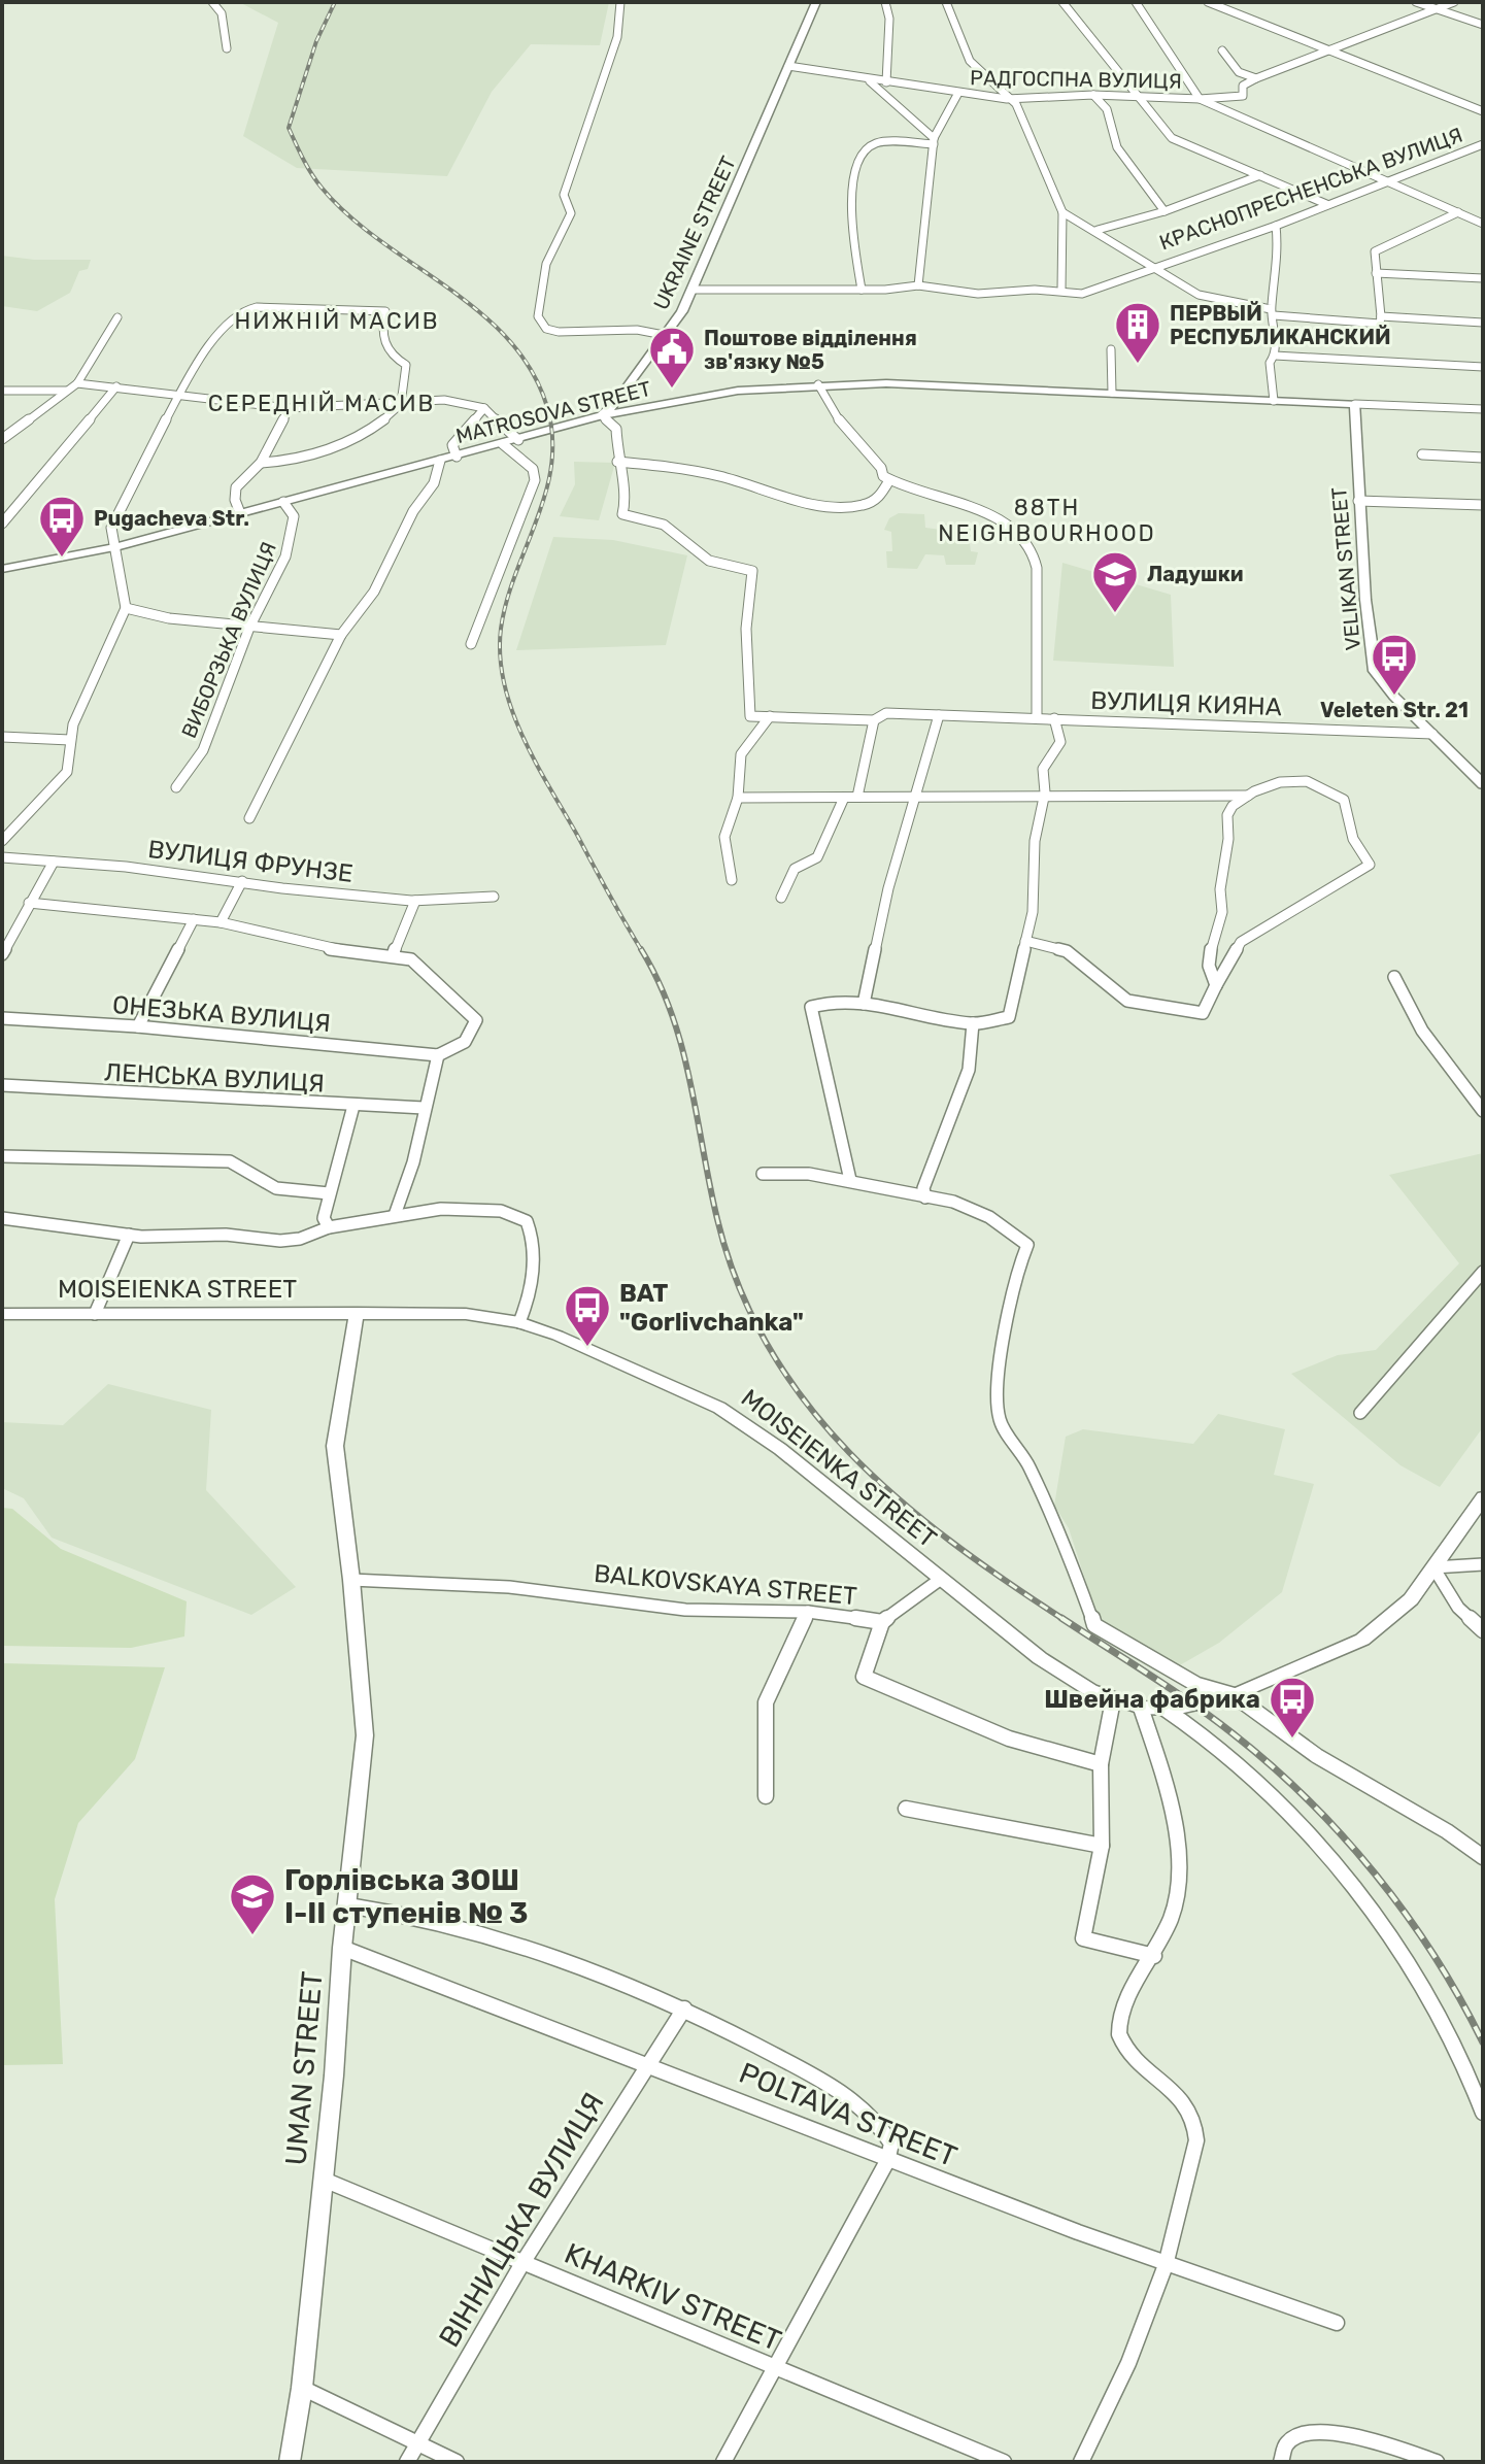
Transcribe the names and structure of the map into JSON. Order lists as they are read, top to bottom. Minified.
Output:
{"streets":{"street":["РАДГОСПНА ВУЛИЦЯ","КРАСНОПРЕСНЕНСЬКА ВУЛИЦЯ","UKRAINE STREET","MATROSOVA STREET","VELIKAN STREET","ВИБОРЗЬКА ВУЛИЦЯ","ВУЛИЦЯ КИЯНА","ВУЛИЦЯ ФРУНЗЕ","ОНЕЗЬКА ВУЛИЦЯ","ЛЕНСЬКА ВУЛИЦЯ","MOISEIENKA STREET","BALKOVSKAYA STREET","UMAN STREET","POLTAVA STREET","ВІННИЦЬКА ВУЛИЦЯ","KHARKIV STREET"]},"crossings":[["РАДГОСПНА ВУЛИЦЯ","UKRAINE STREET"],["КРАСНОПРЕСНЕНСЬКА ВУЛИЦЯ","UKRAINE STREET"],["UKRAINE STREET","MATROSOVA STREET"],["MATROSOVA STREET","ВИБОРЗЬКА ВУЛИЦЯ"],["VELIKAN STREET","ВУЛИЦЯ КИЯНА"],["MOISEIENKA STREET","UMAN STREET"],["BALKOVSKAYA STREET","UMAN STREET"],["UMAN STREET","POLTAVA STREET"],["UMAN STREET","KHARKIV STREET"],["POLTAVA STREET","ВІННИЦЬКА ВУЛИЦЯ"],["ВІННИЦЬКА ВУЛИЦЯ","KHARKIV STREET"]],"districts":["НИЖНІЙ МАСИВ","СЕРЕДНІЙ МАСИВ","88TH NEIGHBOURHOOD"],"places":{"building":["ПЕРВЫЙ РЕСПУБЛИКАНСКИЙ"],"public building":["Поштове відділення зв'язку №5"],"bus stop":["Pugacheva Str.","Veleten Str. 21","BAT \"Gorlivchanka\"","Швейна фабрика"],"school or university":["Ладушки","Горлівська ЗОШ І-ІІ ступенів № 3"]}}
